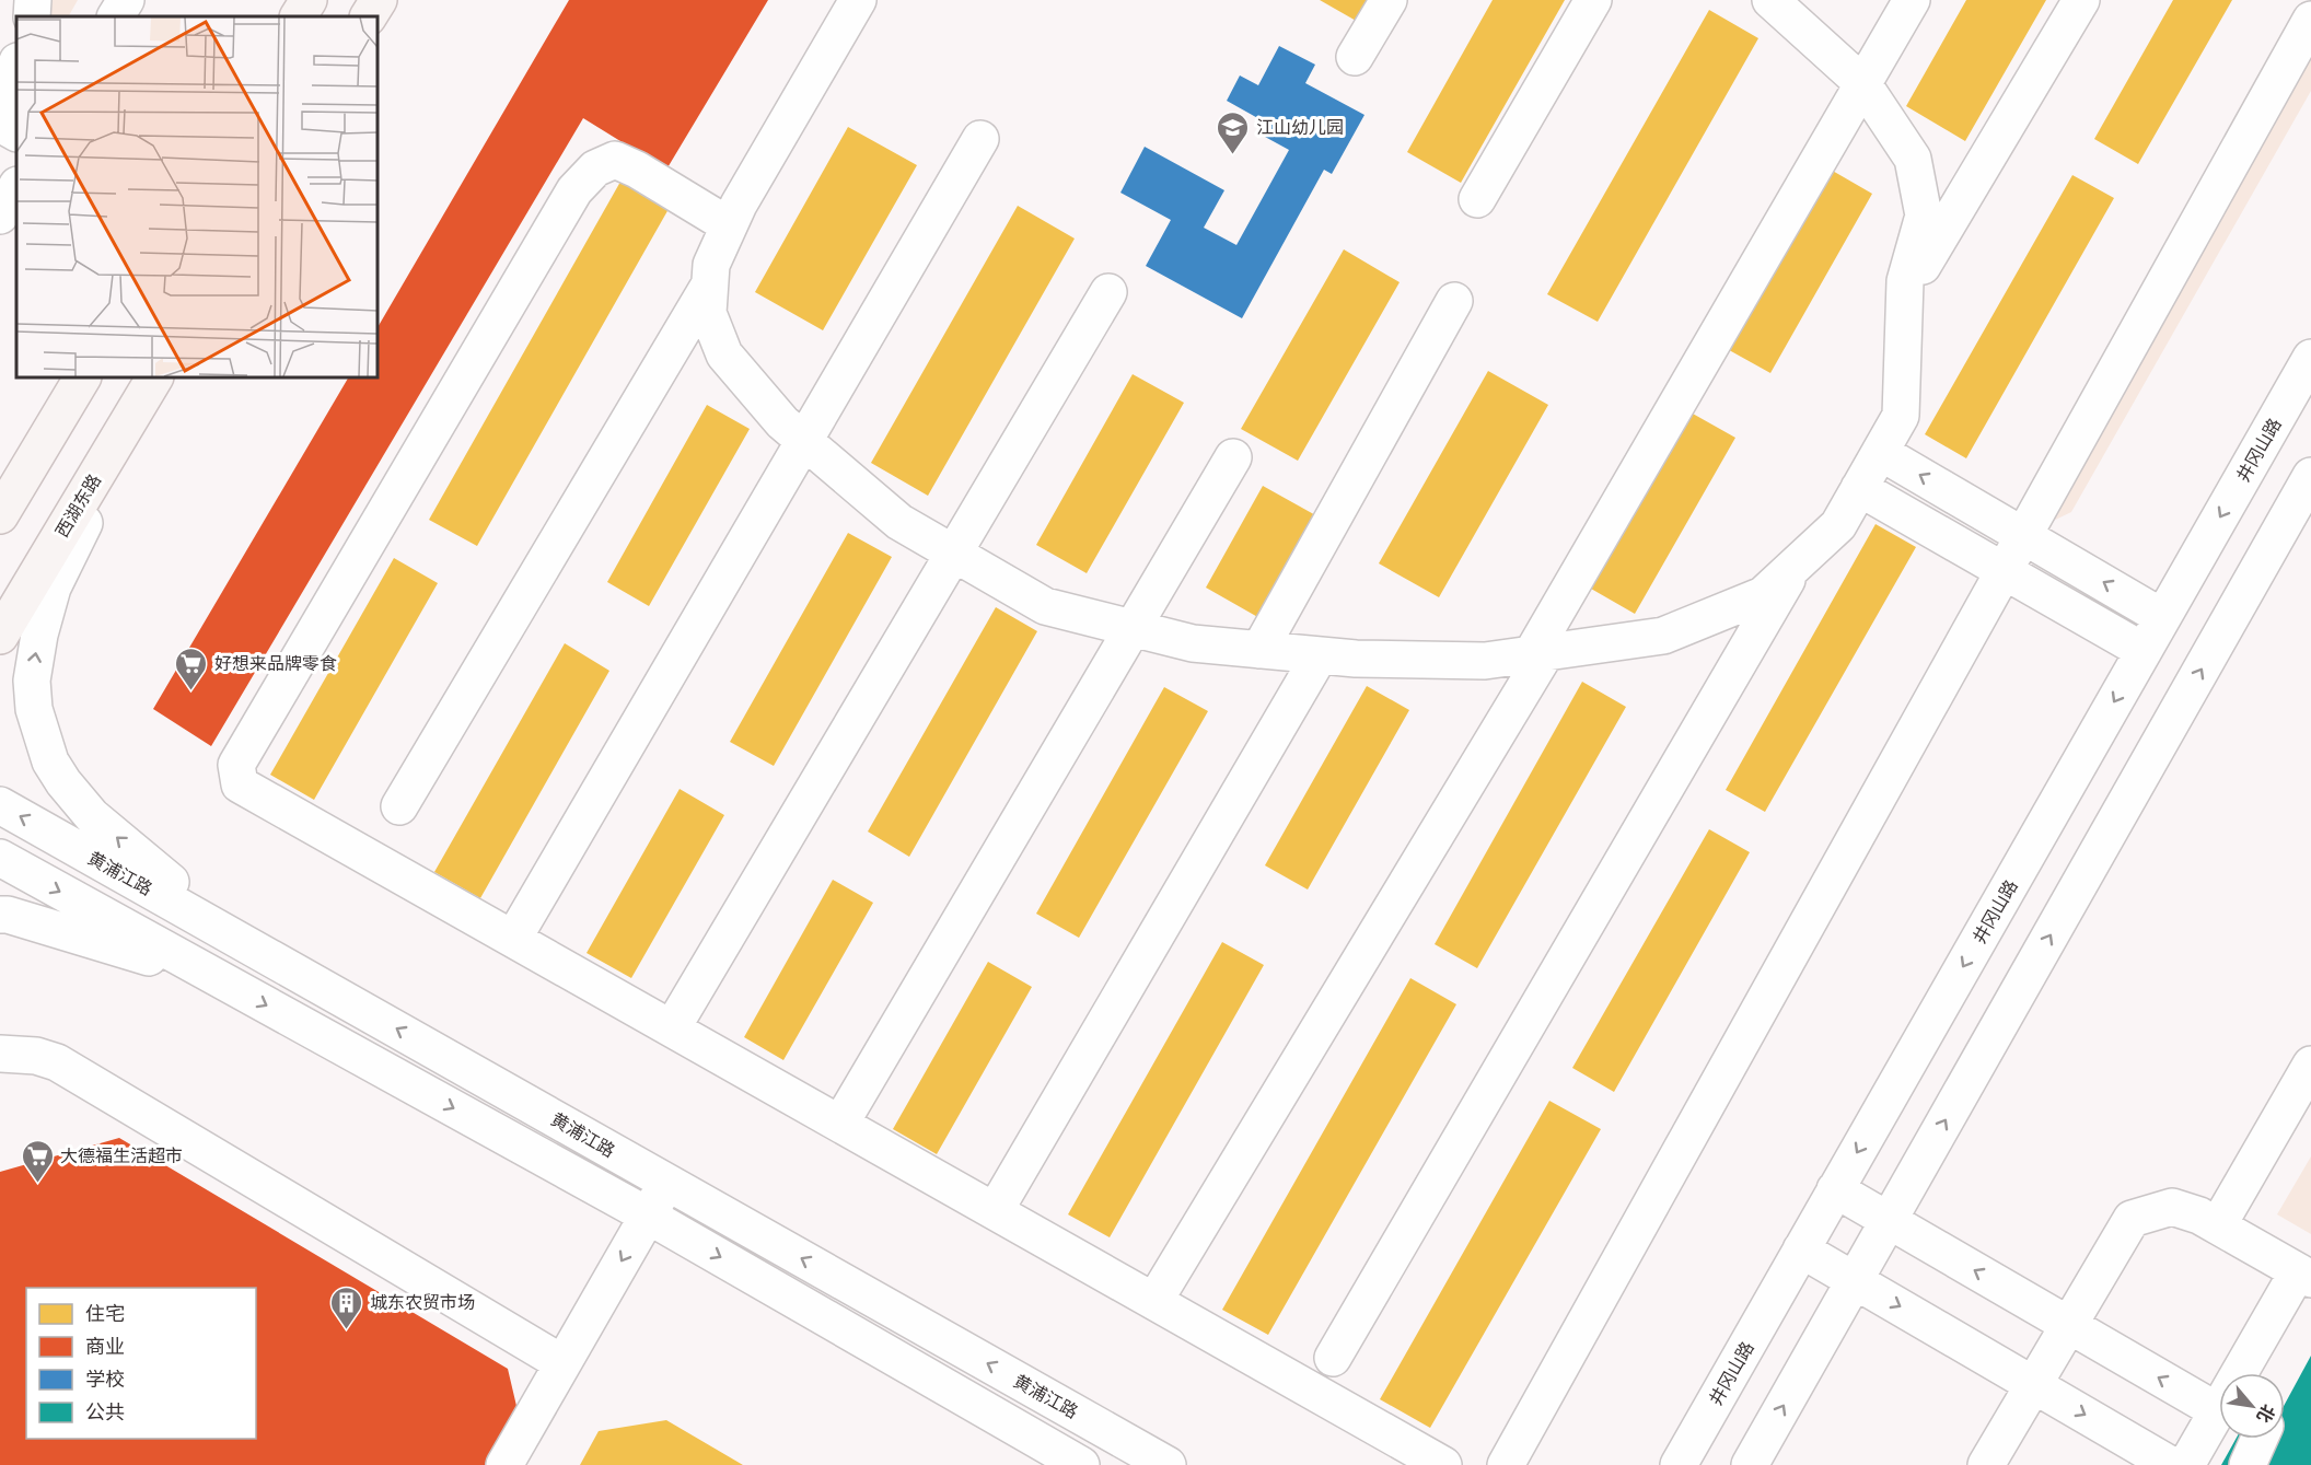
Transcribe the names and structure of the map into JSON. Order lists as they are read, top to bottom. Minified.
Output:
{"streets":{"main road":["西湖东路"],"street":["井冈山路","黄浦江路"]},"places":{"school or university":["江山幼儿园"],"supermarket":["好想来品牌零食","大德福生活超市"],"building":["城东农贸市场"]},"legend":["住宅","商业","学校","公共"],"north":"bottom right"}
